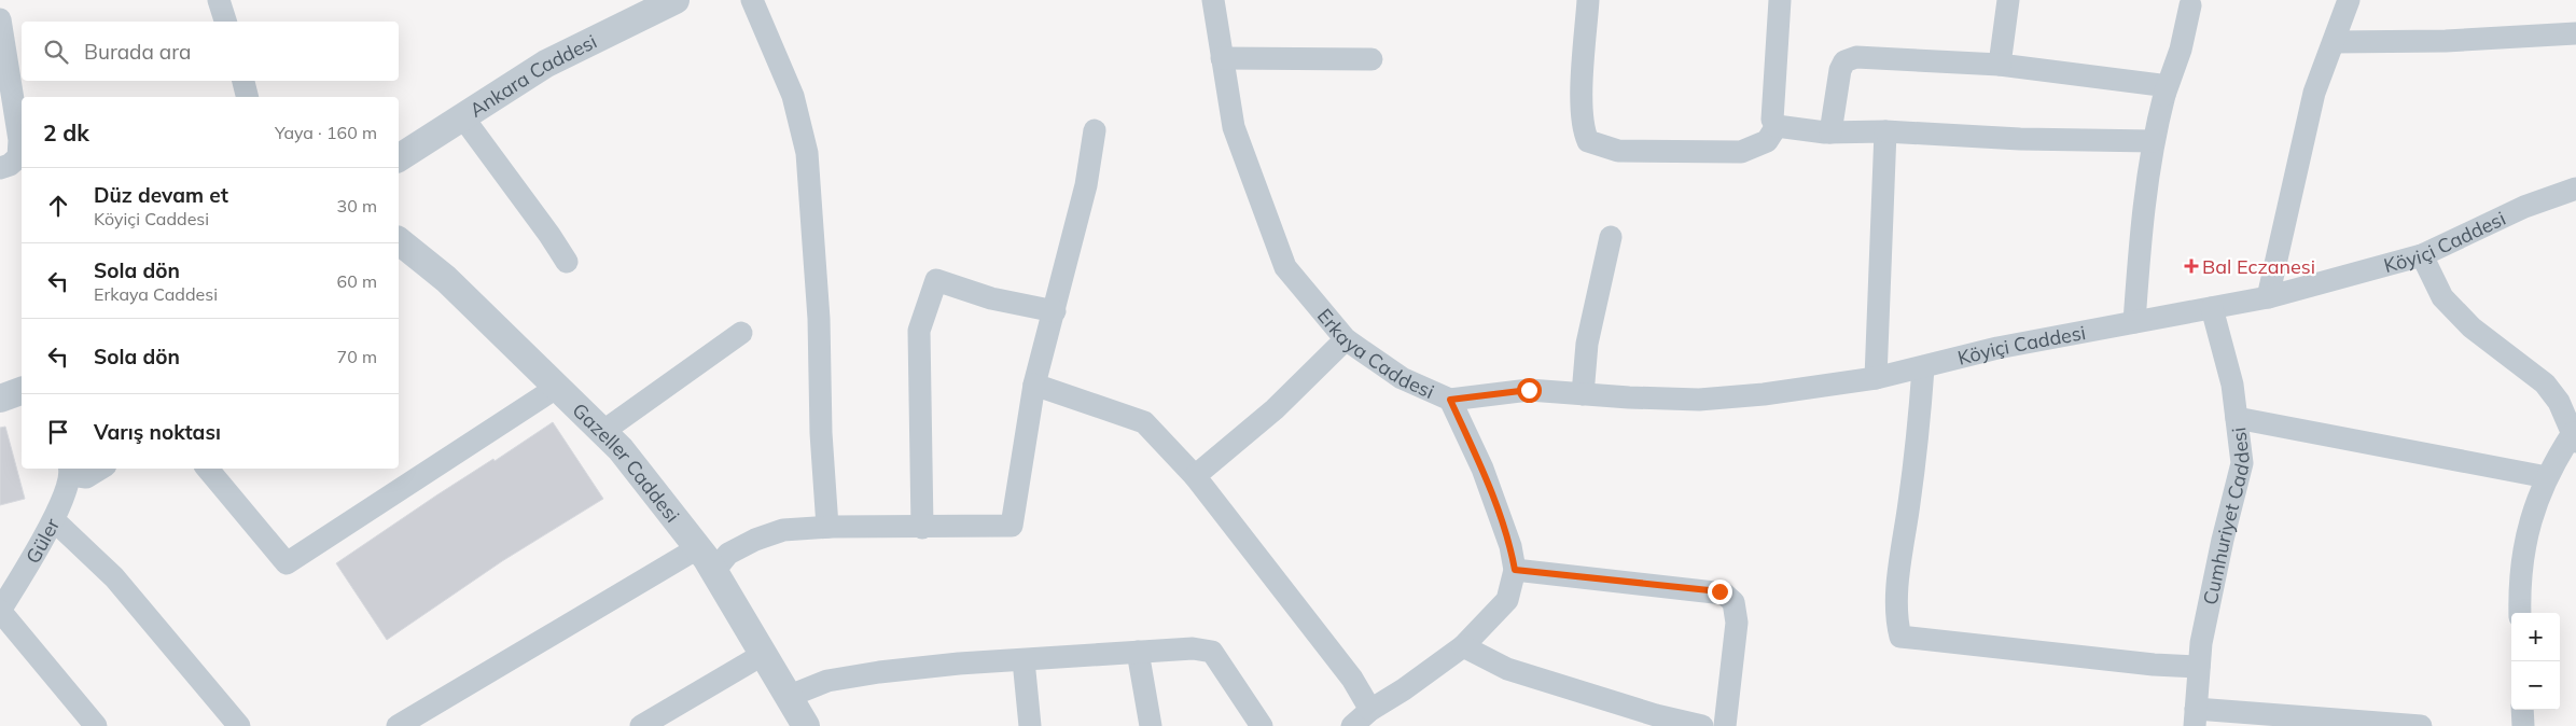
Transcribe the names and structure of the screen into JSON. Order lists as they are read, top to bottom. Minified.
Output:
{"streets":{"street":["Ankara Caddesi","Köyiçi Caddesi","Erkaya Caddesi","Gazeller Caddesi","Cumhuriyet Caddesi","Güler"]},"crossings":[["Köyiçi Caddesi","Erkaya Caddesi"],["Köyiçi Caddesi","Cumhuriyet Caddesi"]],"places":{"health":["Bal Eczanesi"]},"page":{"search":"Burada ara","heading":["2 dk","Yaya · 160 m"],"list":[["Düz devam et","Köyiçi Caddesi","30 m"],["Sola dön","Erkaya Caddesi","60 m"],["Sola dön","70 m"],"Varış noktası"],"map_buttons":["+","−"]}}
